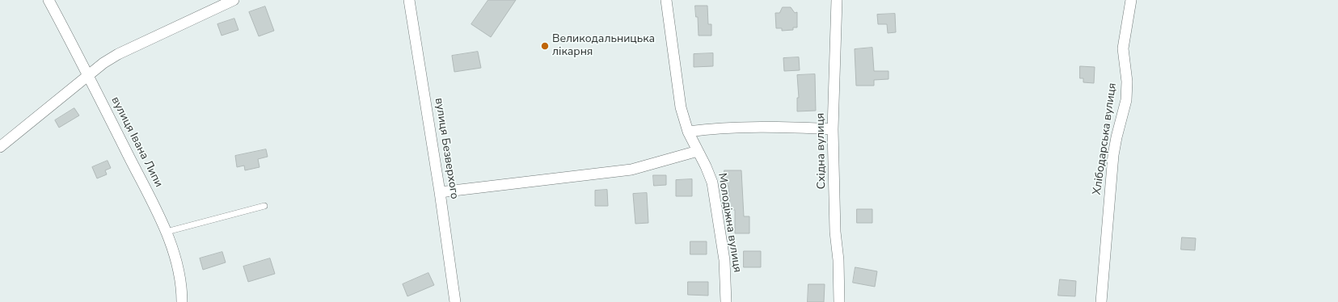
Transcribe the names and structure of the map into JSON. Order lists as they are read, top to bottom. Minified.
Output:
{"streets":{"street":["Хлібодарська вулиця","вулиця Івана Липи","вулиця Безверхого","Східна вулиця","Молодіжна вулиця"]},"places":["Великодальницька лікарня"]}
